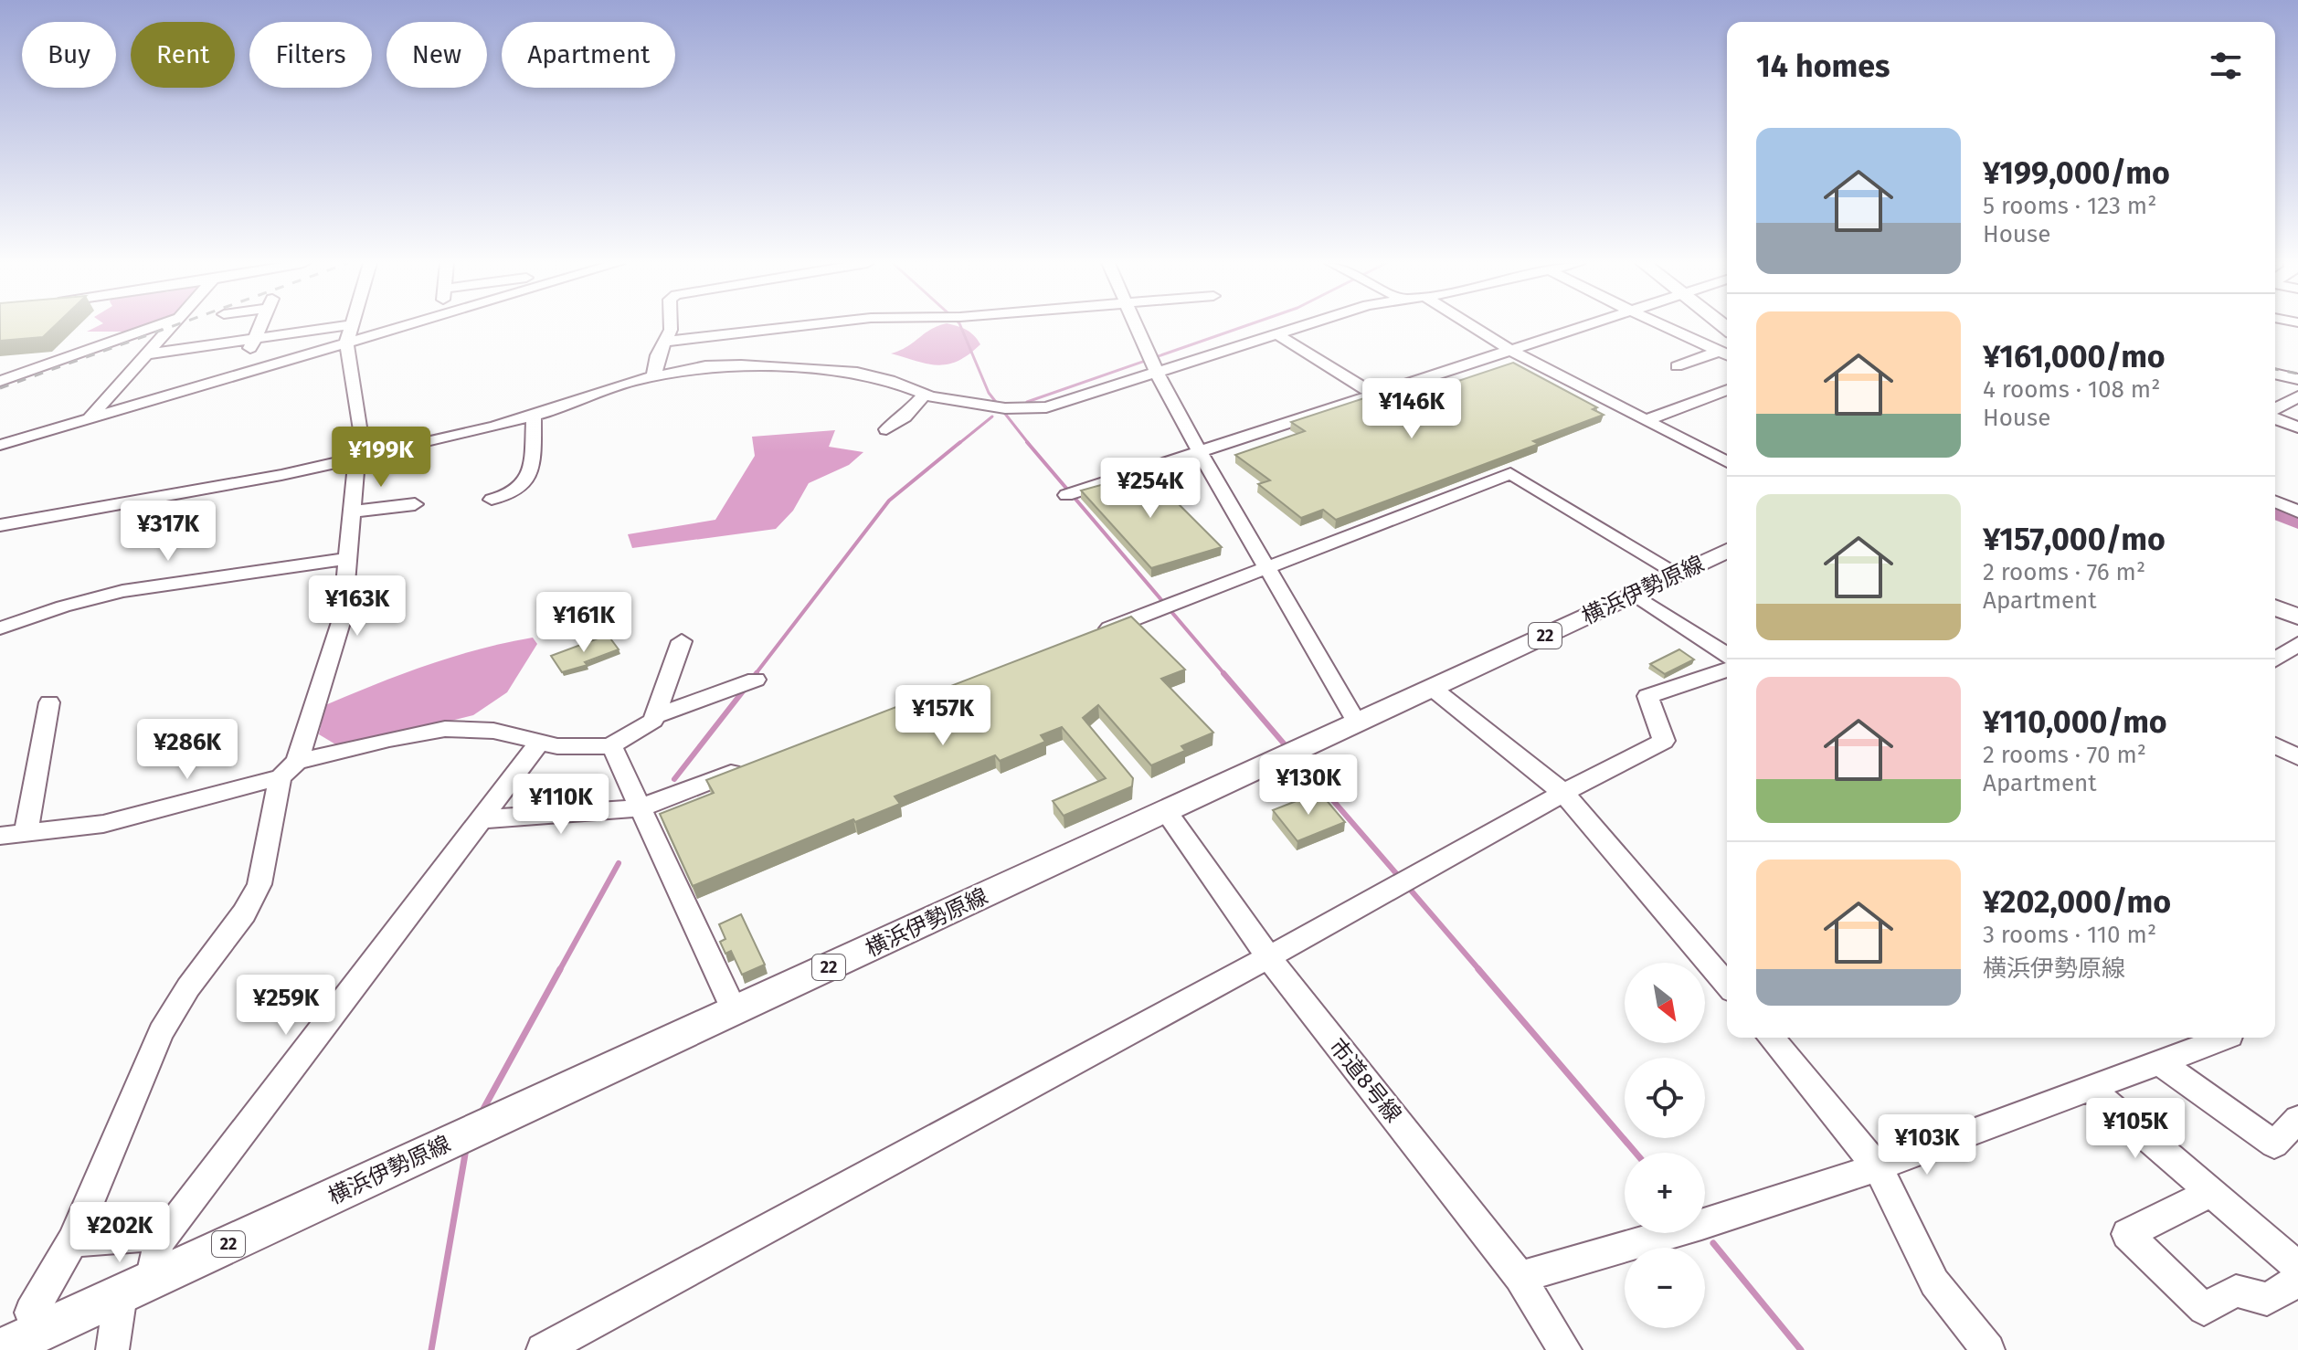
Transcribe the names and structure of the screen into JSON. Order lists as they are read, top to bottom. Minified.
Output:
{"streets":{"main road":["横浜伊勢原線","22"],"street":["市道8号線"]},"crossings":[["横浜伊勢原線","市道8号線"]],"north":"bottom right","page":{"chip":["Buy","Rent","Filters","New","Apartment"],"heading":"14 homes","list":[{"name":"¥199,000/mo","note":"5 rooms · 123 m² · House"},{"name":"¥161,000/mo","note":"4 rooms · 108 m² · House"},{"name":"¥157,000/mo","note":"2 rooms · 76 m² · Apartment"},{"name":"¥110,000/mo","note":"2 rooms · 70 m² · Apartment"},{"name":"¥202,000/mo","note":"3 rooms · 110 m² · 横浜伊勢原線"}],"price":["¥146K","¥199K","¥254K","¥317K","¥163K","¥161K","¥157K","¥286K","¥130K","¥110K","¥259K","¥105K","¥103K","¥202K"],"map_buttons":["+","−"]}}
